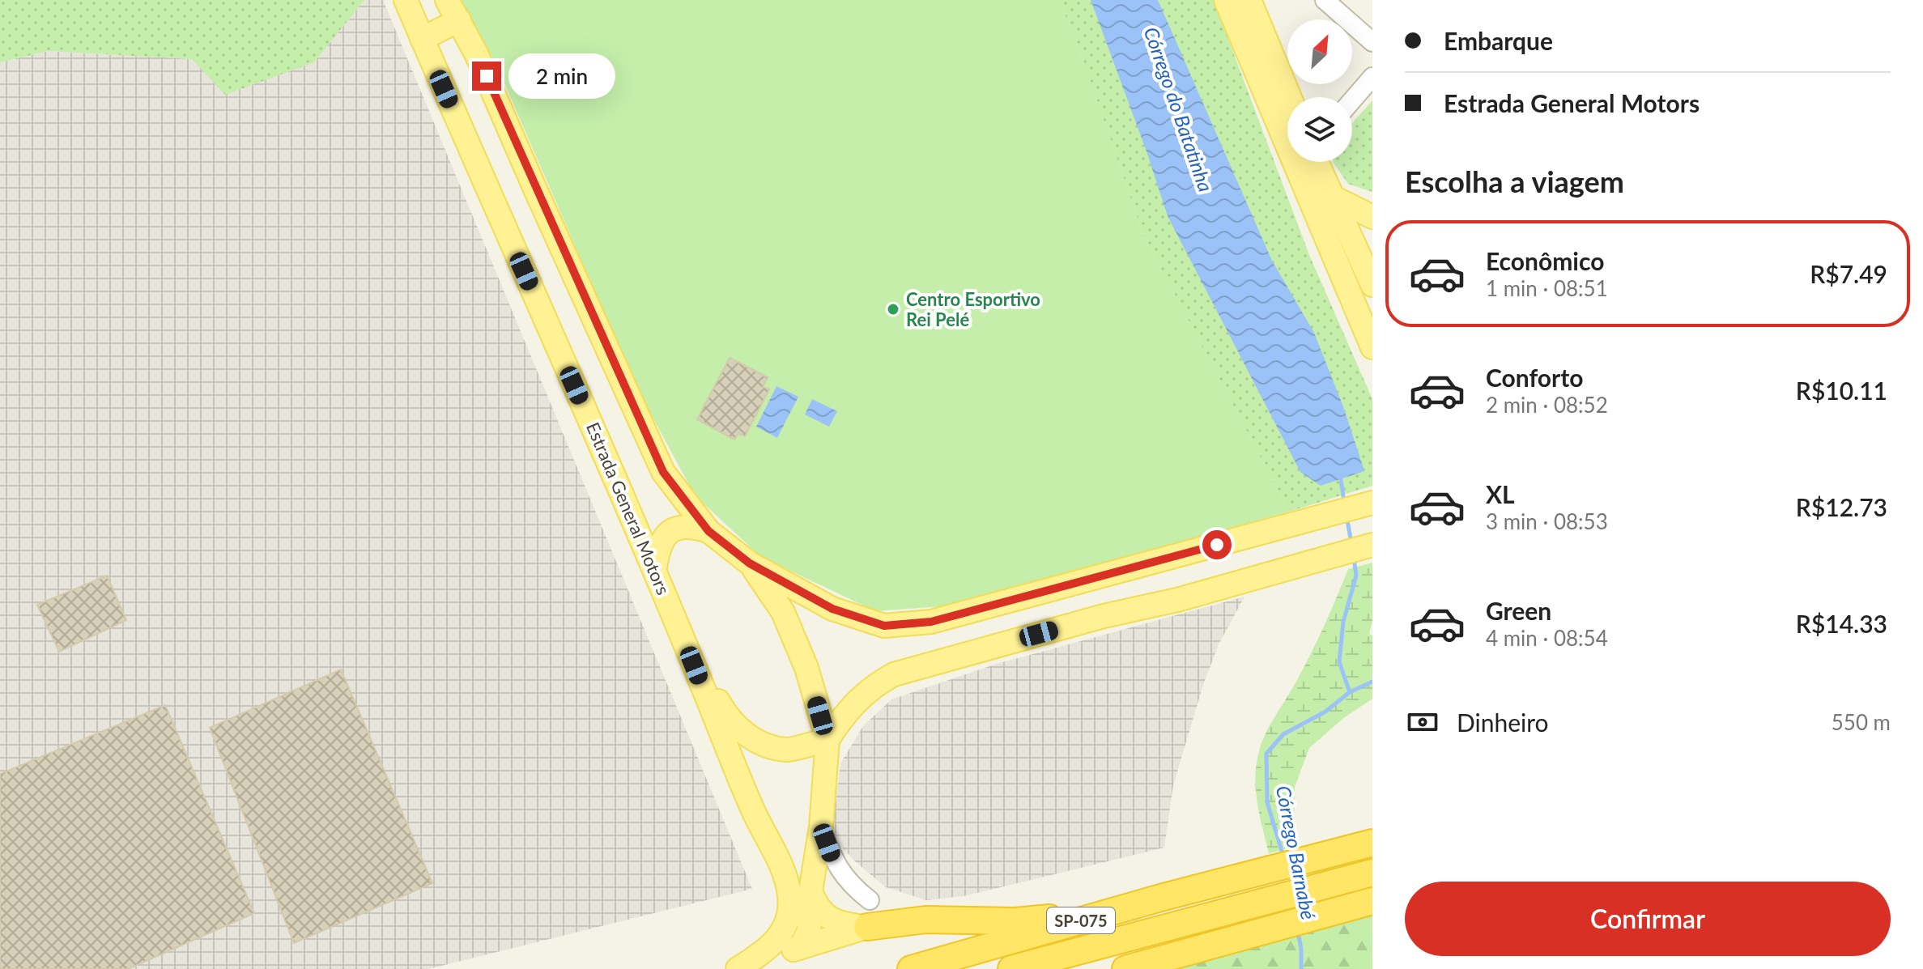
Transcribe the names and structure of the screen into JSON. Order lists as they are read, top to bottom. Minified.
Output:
{"streets":{"highway":["SP-075"],"main road":["Estrada General Motors"]},"water":["Córrego do Batatinha","Córrego Barnabé"],"places":["Centro Esportivo Rei Pelé"],"north":"top right","page":{"banner":["Embarque","Estrada General Motors"],"bubble":"2 min","heading":"Escolha a viagem","list":[{"name":"Econômico","note":"1 min · 08:51","value":"R$7.49"},{"name":"Conforto","note":"2 min · 08:52","value":"R$10.11"},{"name":"XL","note":"3 min · 08:53","value":"R$12.73"},{"name":"Green","note":"4 min · 08:54","value":"R$14.33"}],"pay":["Dinheiro","550 m"],"buttons":"Confirmar"}}
